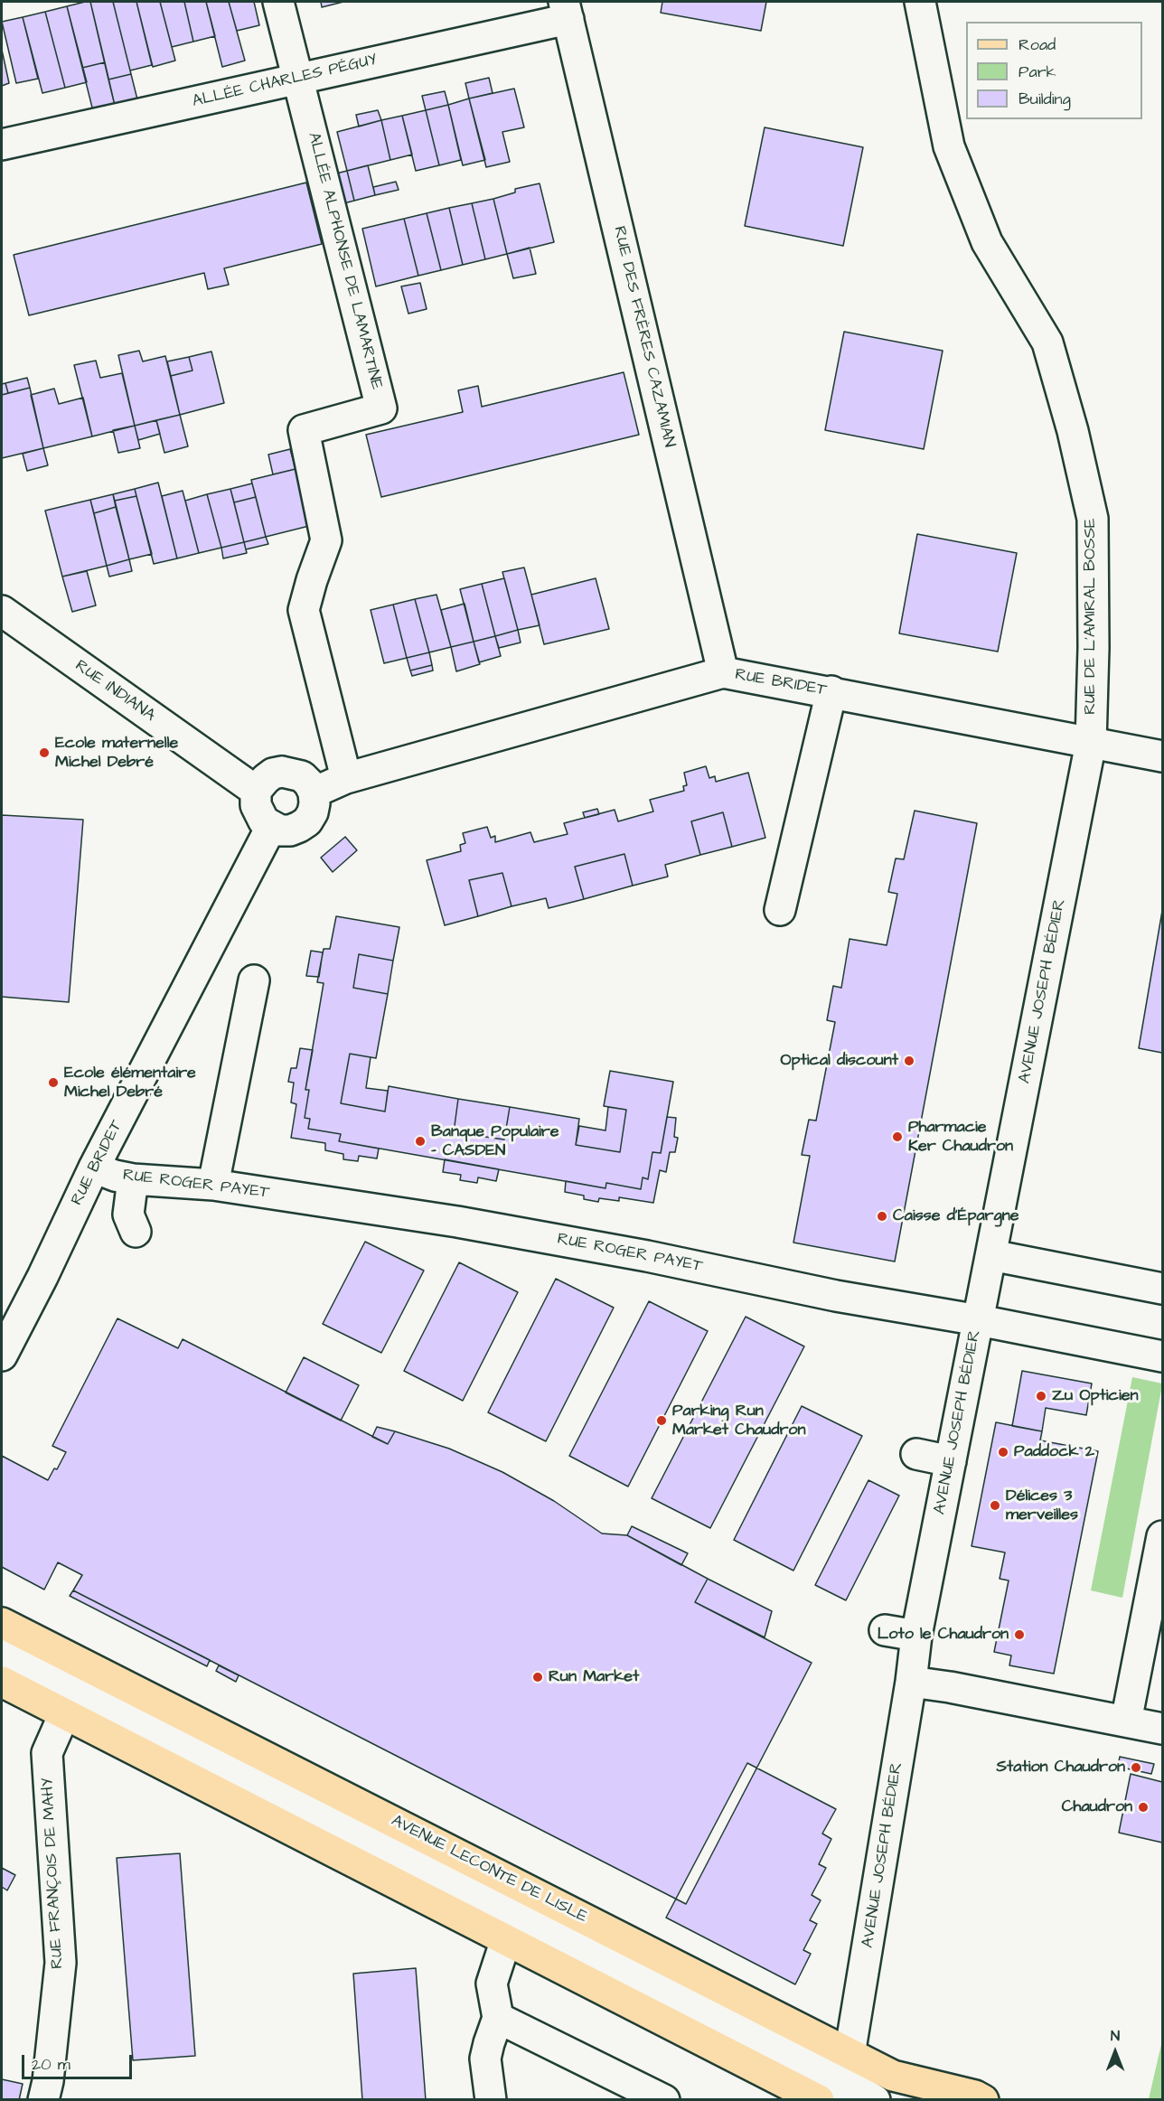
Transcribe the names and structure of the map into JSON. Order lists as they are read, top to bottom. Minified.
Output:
{"streets":{"main road":["AVENUE LECONTE DE LISLE"],"street":["ALLÉE CHARLES PÉGUY","ALLÉE ALPHONSE DE LAMARTINE","RUE DES FRÈRES CAZAMIAN","RUE DE L'AMIRAL BOSSE","RUE BRIDET","RUE INDIANA","AVENUE JOSEPH BÉDIER","RUE ROGER PAYET","RUE FRANÇOIS DE MAHY"]},"crossings":[["ALLÉE CHARLES PÉGUY","ALLÉE ALPHONSE DE LAMARTINE"],["ALLÉE CHARLES PÉGUY","RUE DES FRÈRES CAZAMIAN"],["ALLÉE ALPHONSE DE LAMARTINE","RUE BRIDET"],["RUE DES FRÈRES CAZAMIAN","RUE BRIDET"],["RUE DE L'AMIRAL BOSSE","RUE BRIDET"],["RUE DE L'AMIRAL BOSSE","AVENUE JOSEPH BÉDIER"],["RUE BRIDET","RUE INDIANA"],["RUE BRIDET","AVENUE JOSEPH BÉDIER"],["RUE BRIDET","RUE ROGER PAYET"],["AVENUE JOSEPH BÉDIER","RUE ROGER PAYET"],["AVENUE JOSEPH BÉDIER","AVENUE LECONTE DE LISLE"]],"places":["Ecole maternelle Michel Debré","Optical discount","Ecole élémentaire Michel Debré","Pharmacie Ker Chaudron","Banque Populaire - CASDEN","Caisse d'Épargne","Zu Opticien","Parking Run Market Chaudron","Paddock 2","Délices 3 merveilles","Loto le Chaudron","Run Market","Station Chaudron","Chaudron"],"legend":["Road","Park","Building"],"scale_bar":"20 m","north":"top"}
